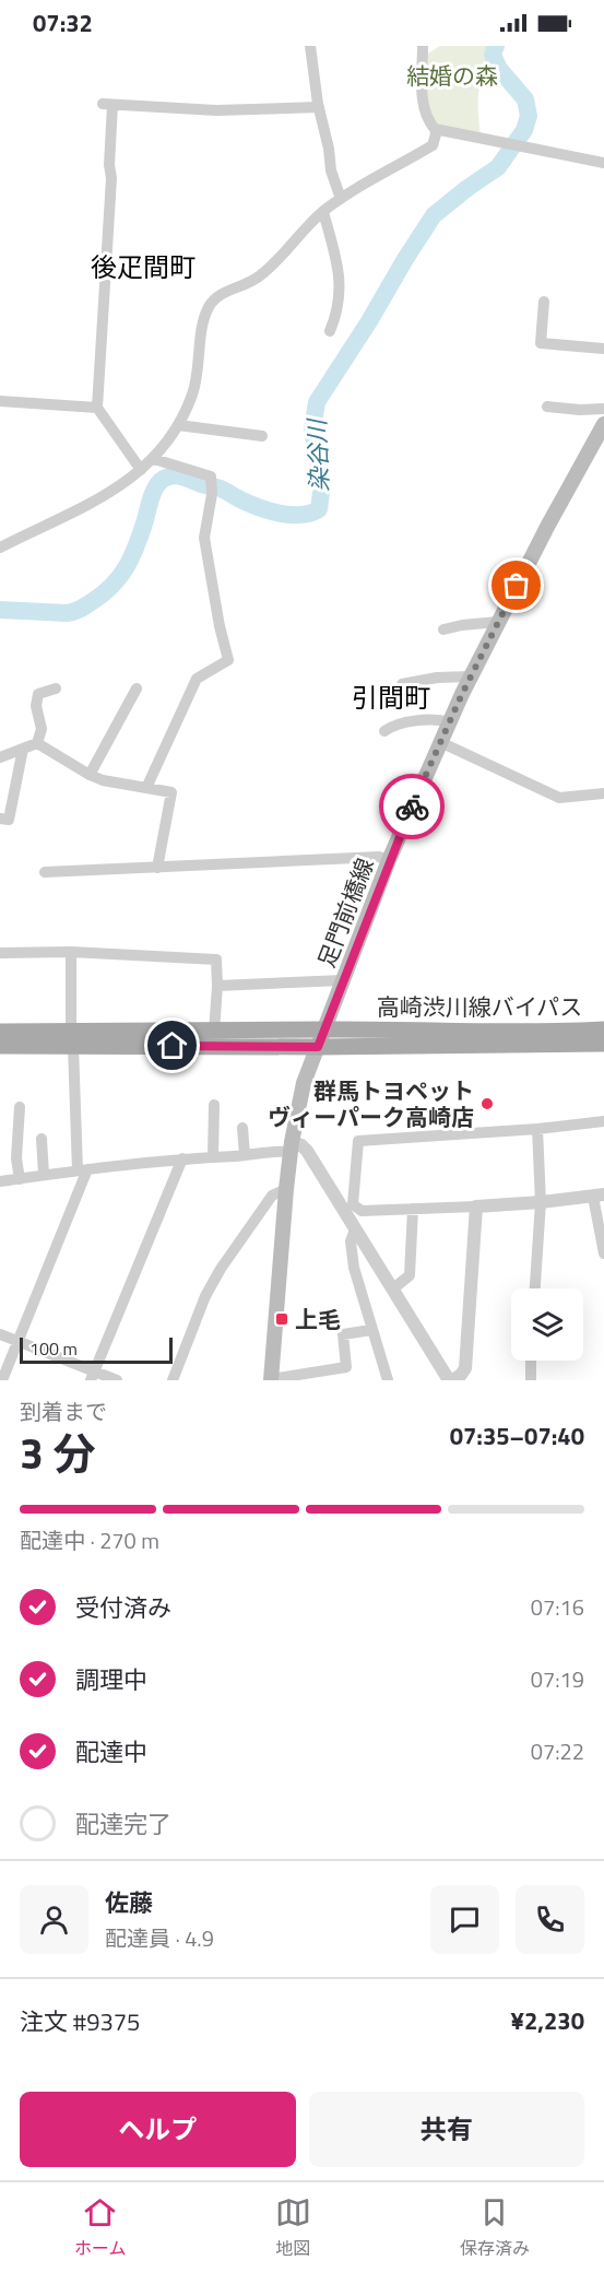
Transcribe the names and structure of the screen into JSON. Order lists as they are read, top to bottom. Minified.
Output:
{"streets":{"main road":["足門前橋線","高崎渋川線バイパス"]},"crossings":[["足門前橋線","高崎渋川線バイパス"]],"districts":["後疋間町","引間町"],"water":["染谷川"],"parks":["結婚の森"],"places":{"other":["群馬トヨペット ヴィーパーク高崎店"],"transit":["上毛"]},"scale_bar":"100 m","page":{"status":"07:32","scale":"100 m","heading":["3 分","到着まで","07:35–07:40"],"panel":["佐藤","配達員 · 4.9","注文 #9375","¥2,230"],"bar":"配達中 · 270 m","list":[["受付済み","07:16"],["調理中","07:19"],["配達中","07:22"],"配達完了"],"buttons":["ヘルプ","共有"],"tabs":["ホーム","地図","保存済み"]}}
